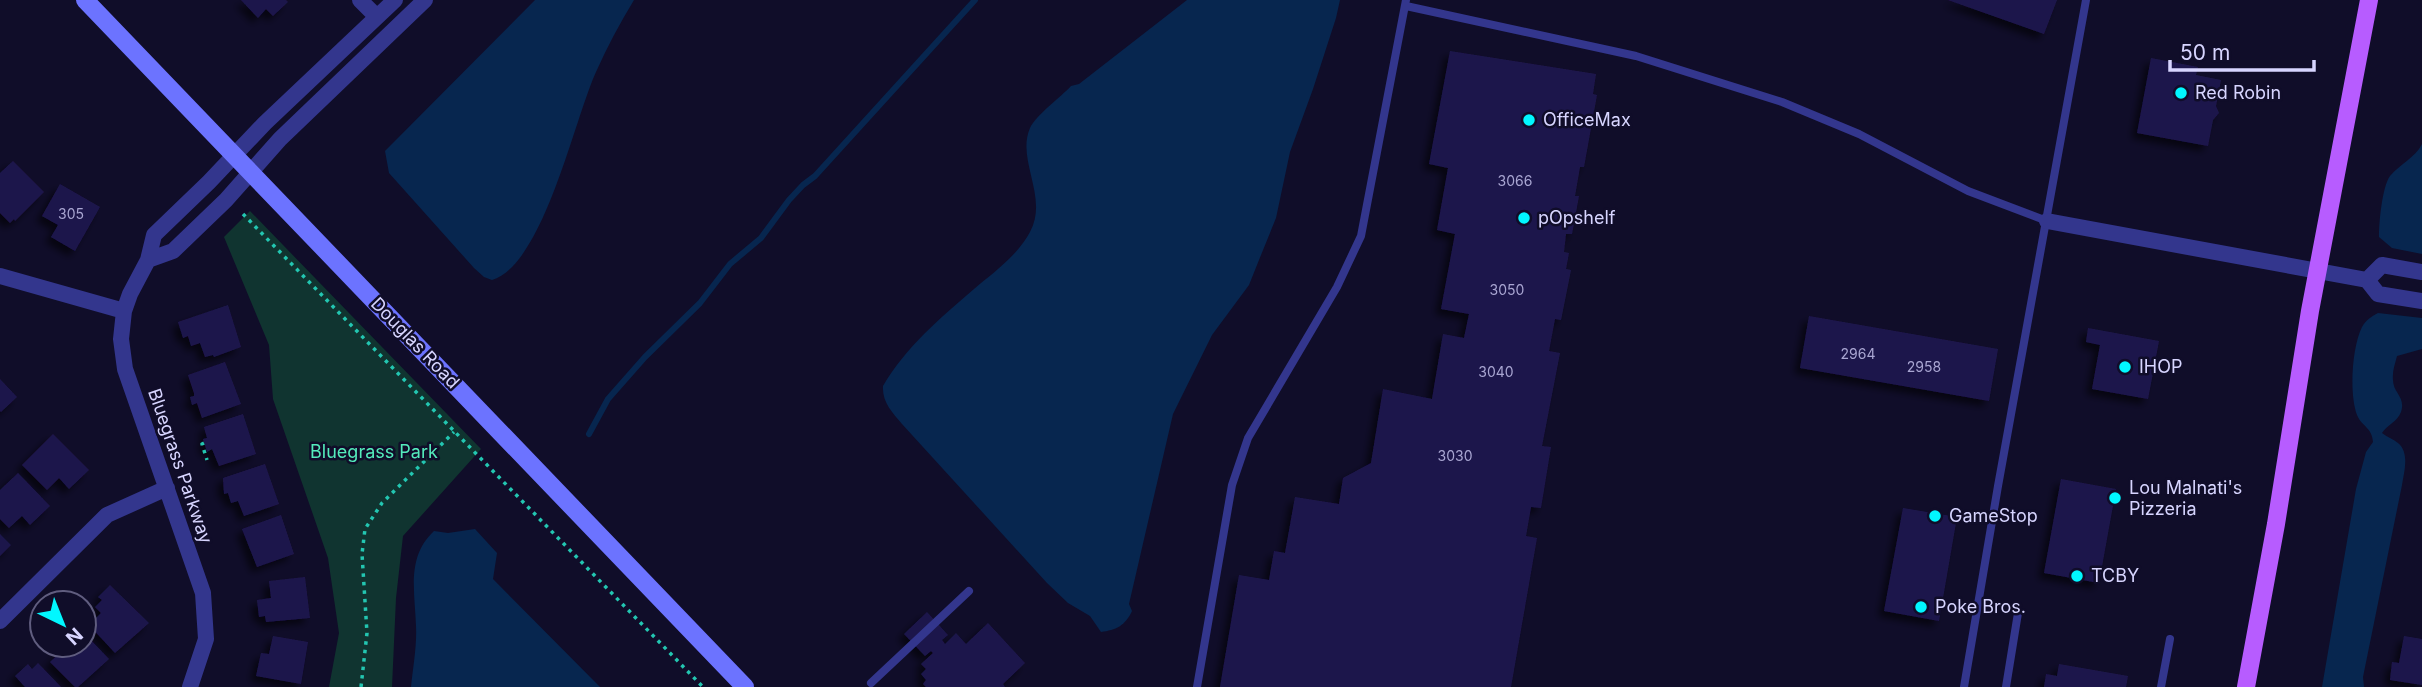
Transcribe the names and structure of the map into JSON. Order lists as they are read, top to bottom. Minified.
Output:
{"streets":{"street":["Douglas Road","Bluegrass Parkway"]},"crossings":[["Douglas Road","Bluegrass Parkway"]],"parks":["Bluegrass Park"],"places":["Red Robin","OfficeMax","pOpshelf","IHOP","Lou Malnati's Pizzeria","GameStop","TCBY","Poke Bros."],"house_numbers":["3066","305","3050","2964","2958","3040","3030"],"scale_bar":"50 m","north":"bottom right"}
